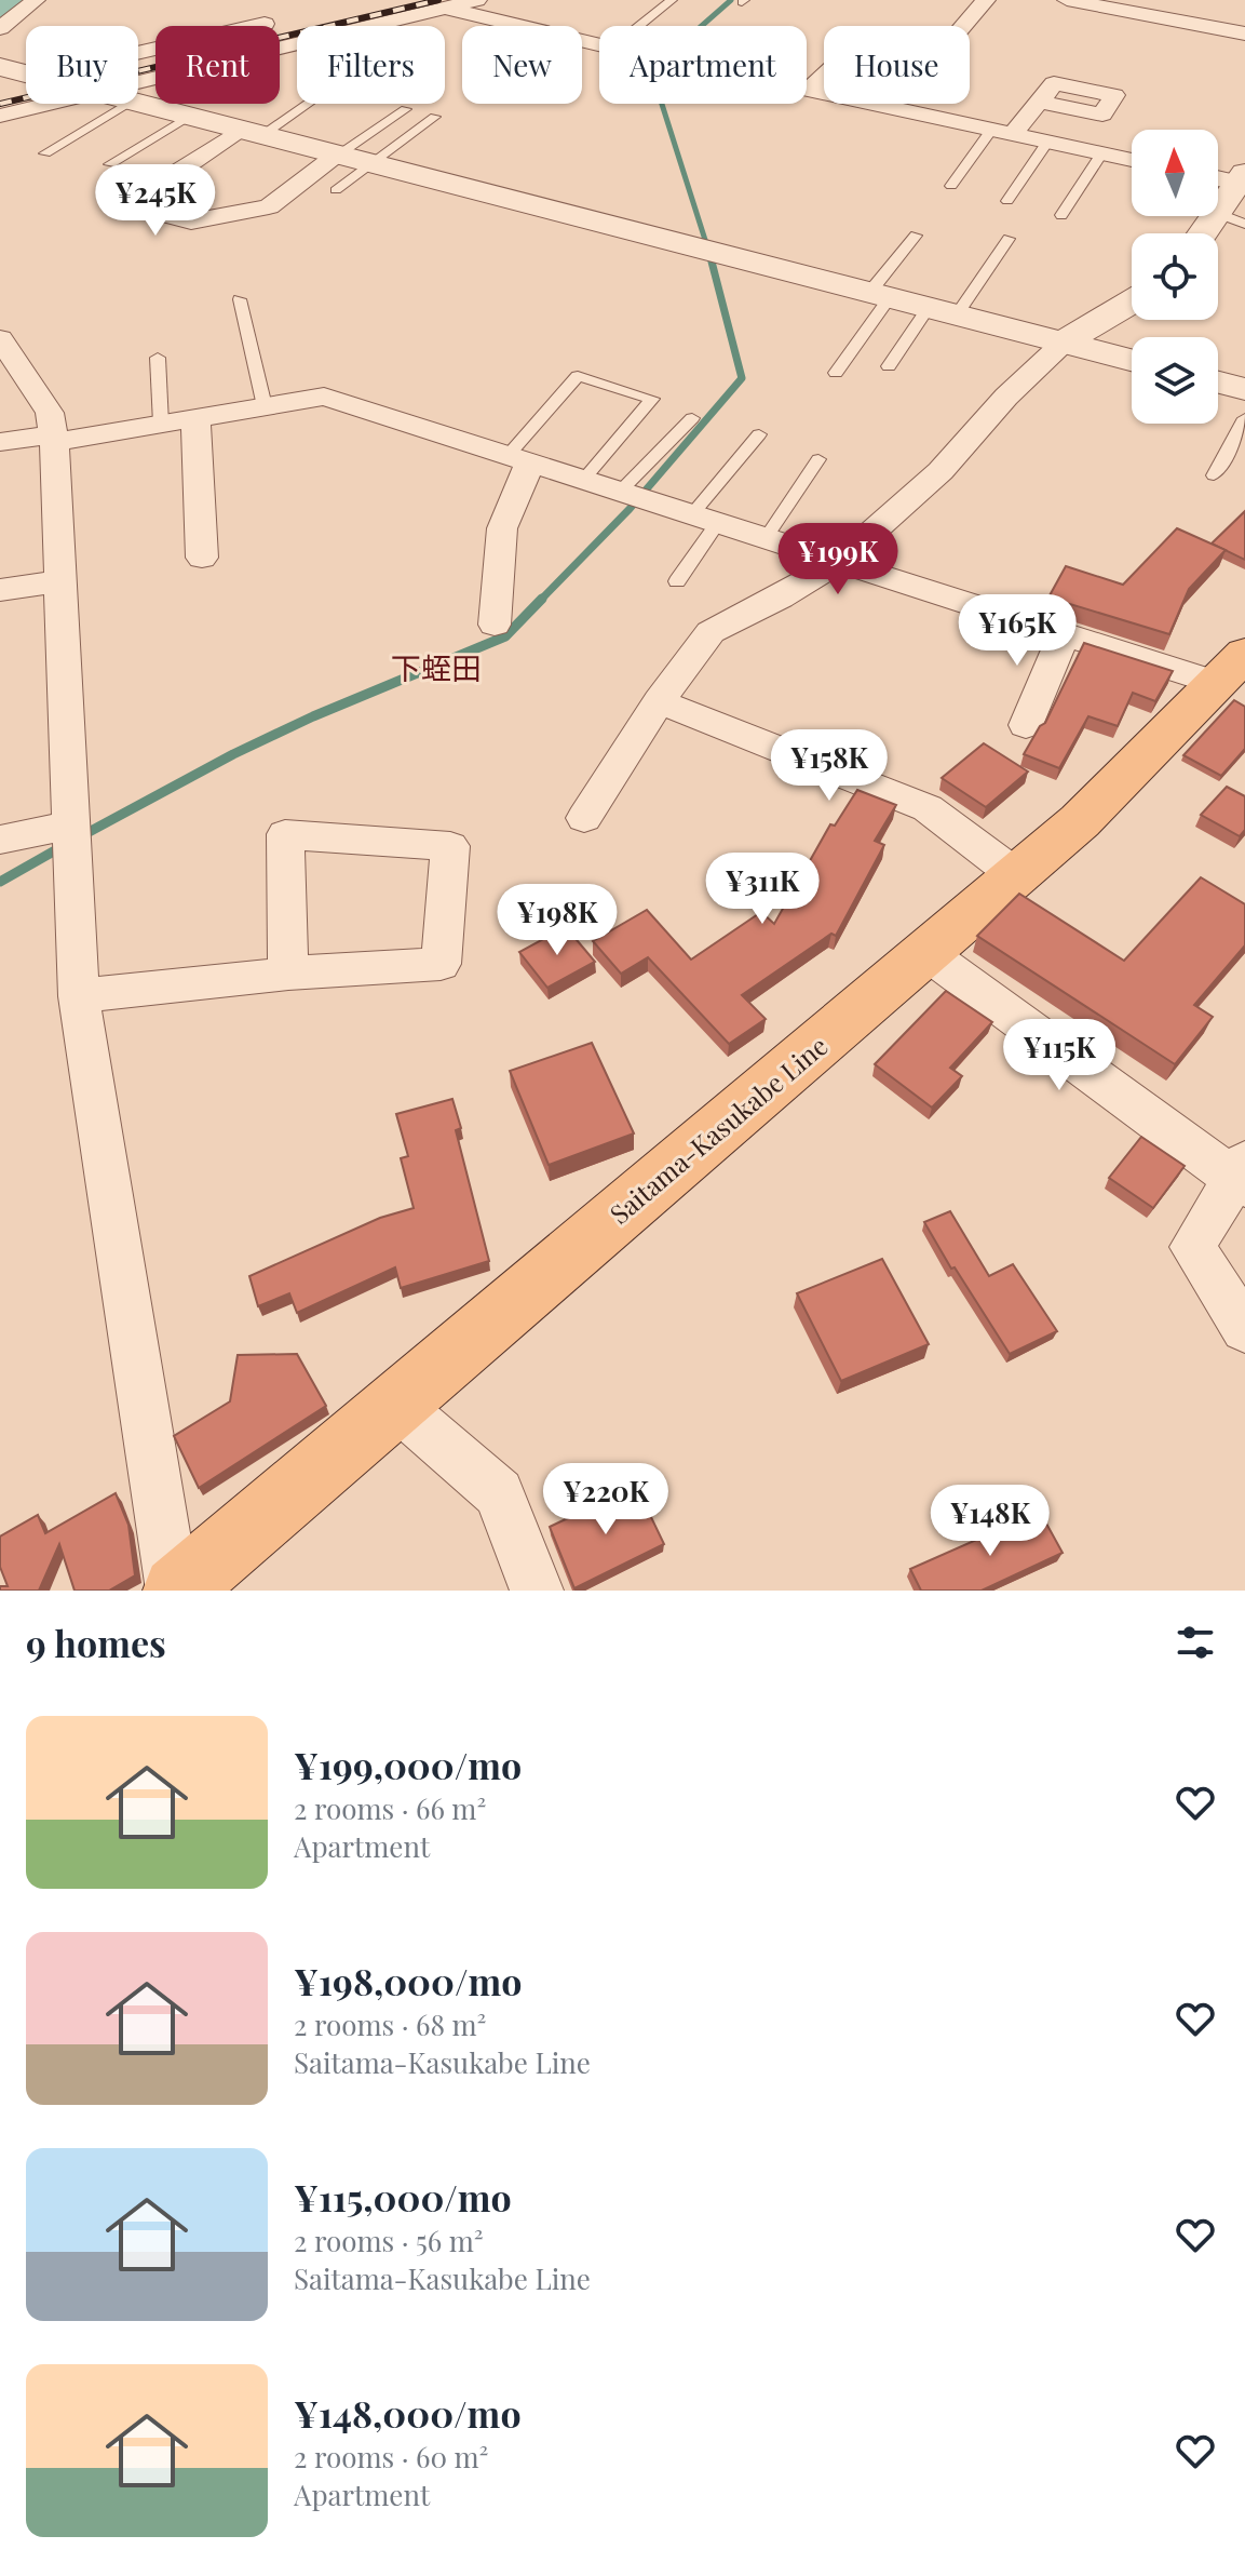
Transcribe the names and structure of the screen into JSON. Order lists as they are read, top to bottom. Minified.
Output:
{"streets":{"main road":["Saitama-Kasukabe Line"]},"districts":["下蛭田"],"north":"top","page":{"chip":["Buy","Rent","Filters","New","Apartment","House"],"price":["¥245K","¥199K","¥165K","¥158K","¥311K","¥198K","¥115K","¥220K","¥148K"],"heading":"9 homes","list":[{"name":"¥199,000/mo","note":"2 rooms · 66 m² · Apartment"},{"name":"¥198,000/mo","note":"2 rooms · 68 m² · Saitama-Kasukabe Line"},{"name":"¥115,000/mo","note":"2 rooms · 56 m² · Saitama-Kasukabe Line"},{"name":"¥148,000/mo","note":"2 rooms · 60 m² · Apartment"}]}}
